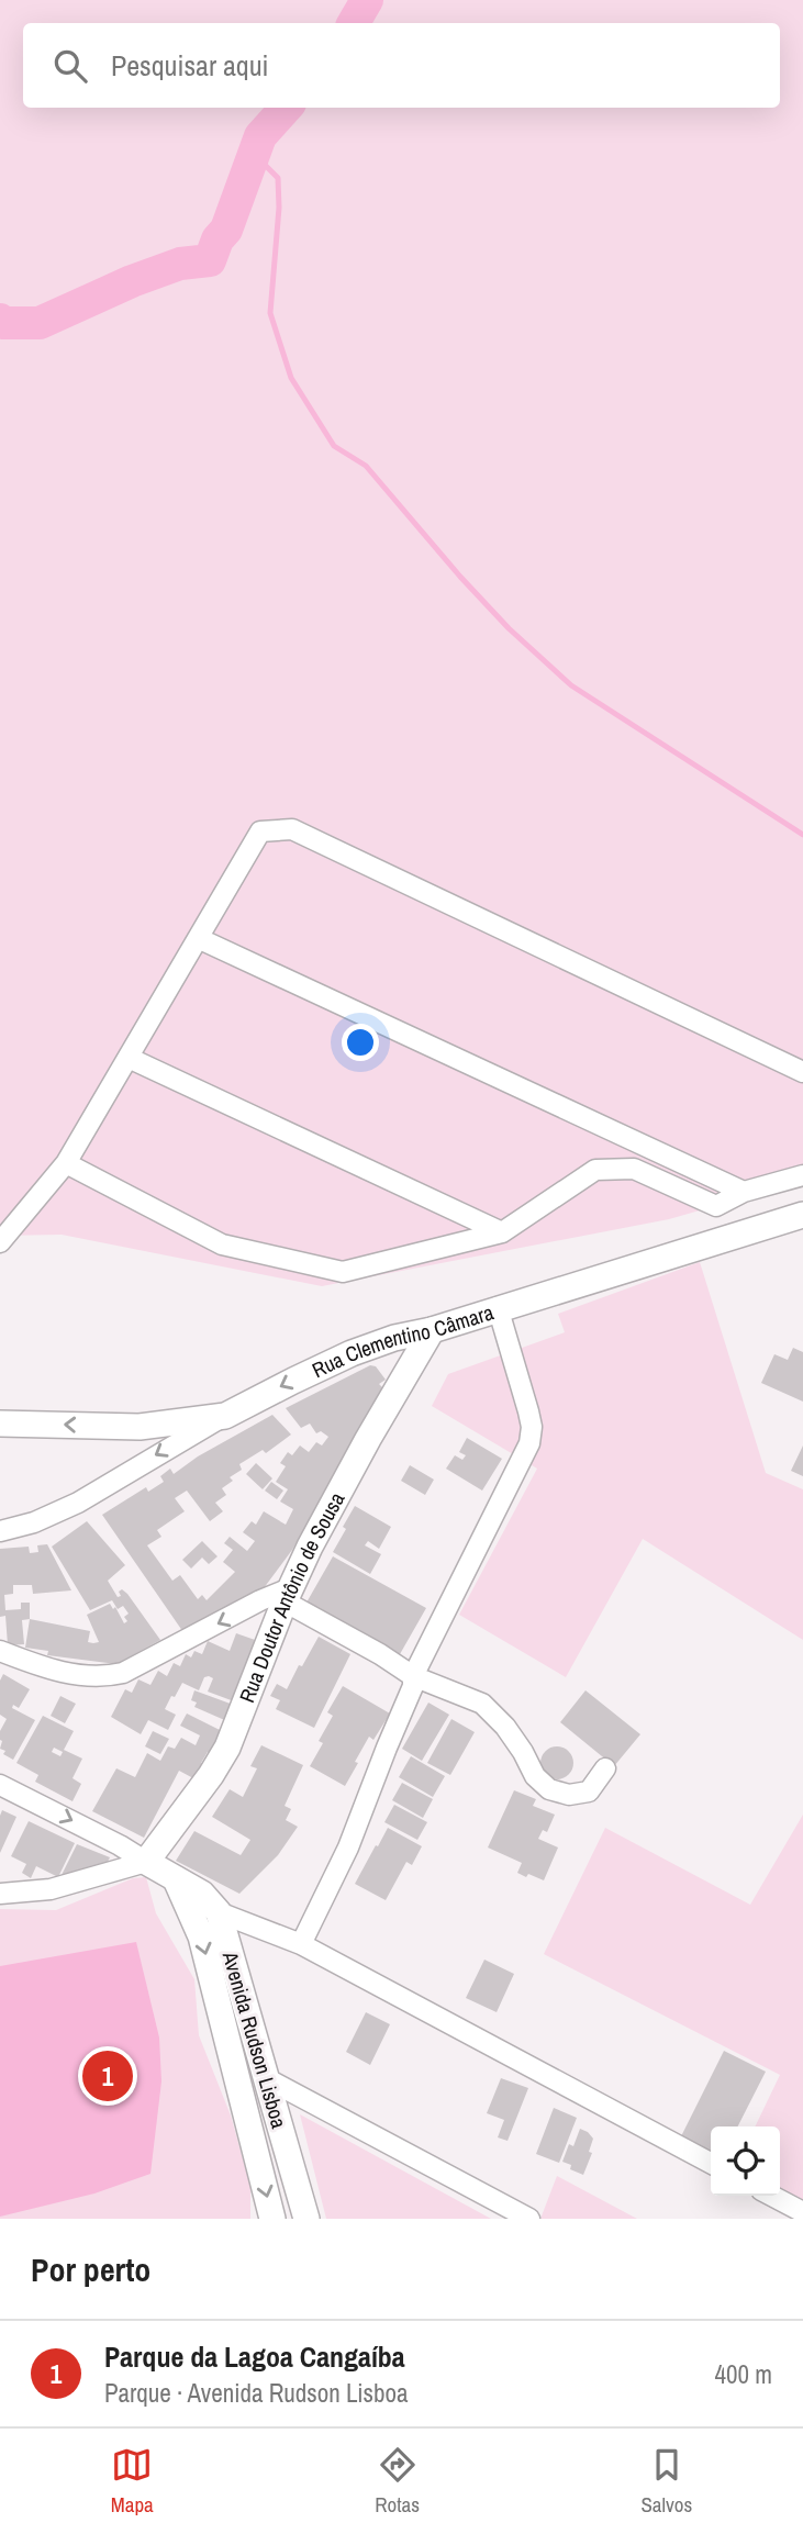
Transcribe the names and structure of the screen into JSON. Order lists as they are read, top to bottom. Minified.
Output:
{"streets":{"main road":["Rua Clementino Câmara","Rua Doutor Antônio de Sousa","Avenida Rudson Lisboa"]},"crossings":[["Rua Clementino Câmara","Rua Doutor Antônio de Sousa"]],"one_way":["Rua Clementino Câmara"],"page":{"search":"Pesquisar aqui","pins":"1","heading":"Por perto","list":[{"mark":"1","name":"Parque da Lagoa Cangaíba","note":"Parque · Avenida Rudson Lisboa","value":"400 m"}],"nav":["Mapa","Rotas","Salvos"]}}
